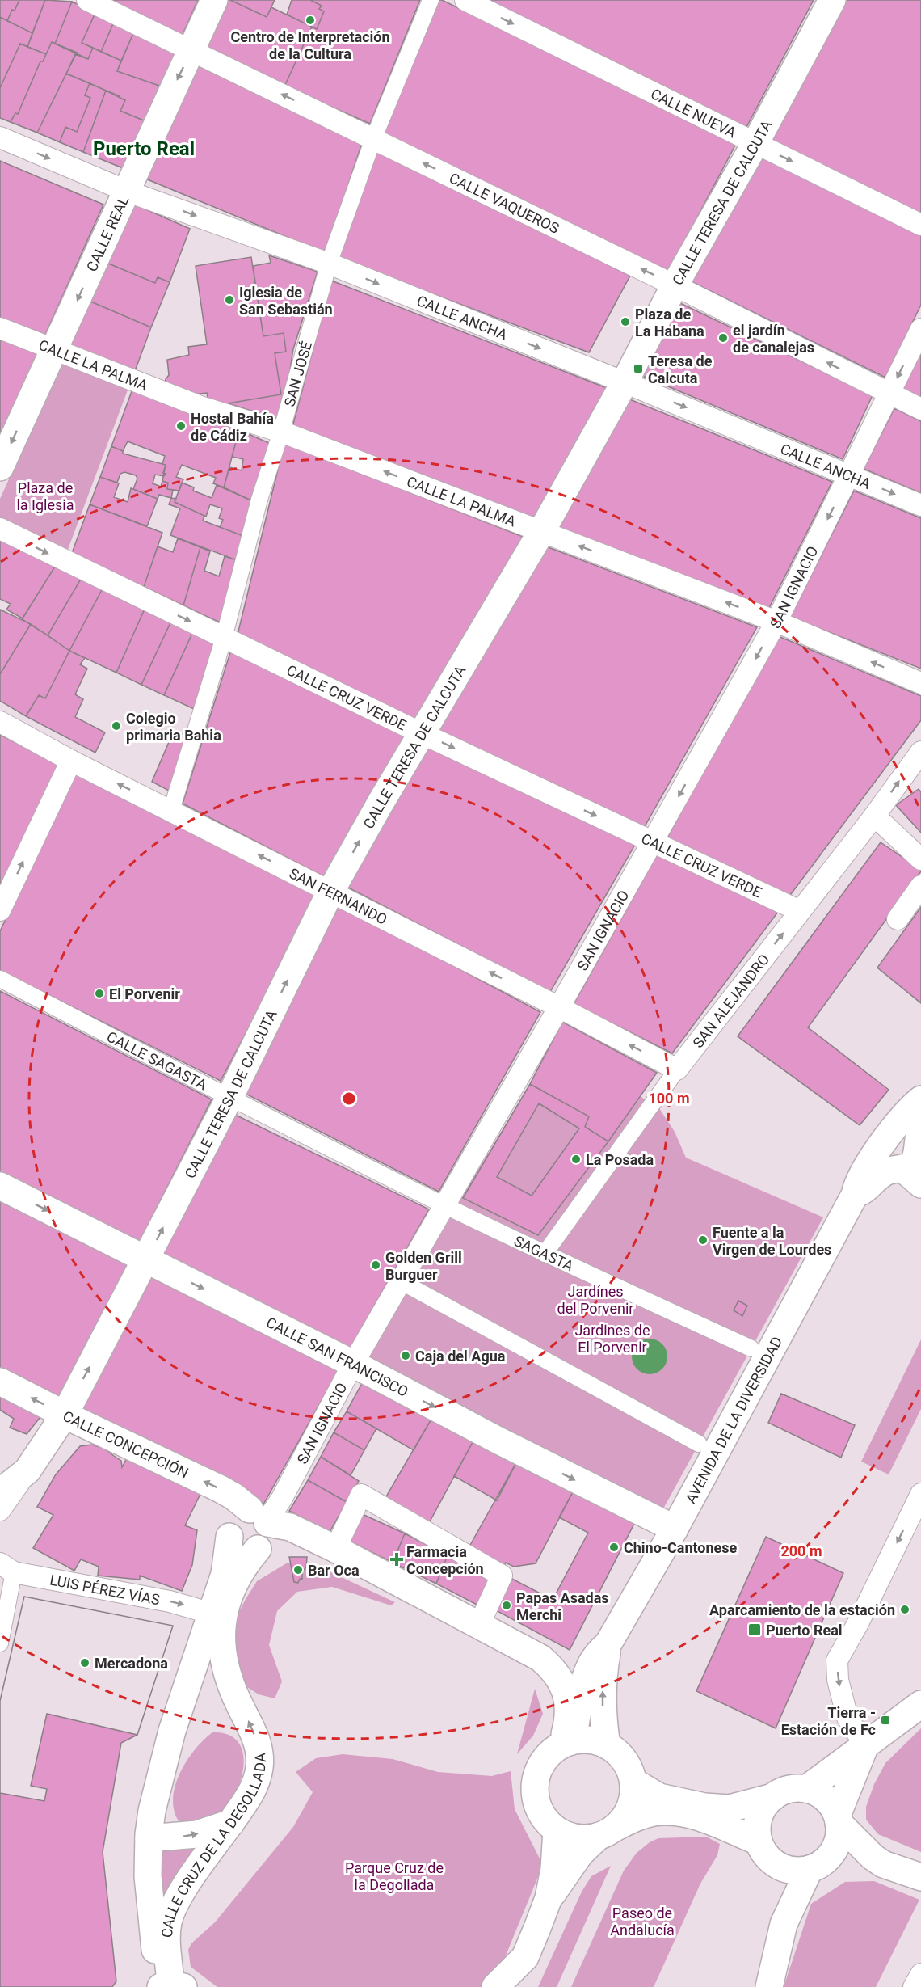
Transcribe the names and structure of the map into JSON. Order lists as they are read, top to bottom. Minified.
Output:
{"streets":{"street":["CALLE NUEVA","CALLE TERESA DE CALCUTA","CALLE VAQUEROS","CALLE REAL","CALLE ANCHA","CALLE LA PALMA","SAN JOSÉ","SAN IGNACIO","CALLE CRUZ VERDE","SAN FERNANDO","SAN ALEJANDRO","CALLE SAGASTA","SAGASTA","CALLE SAN FRANCISCO","AVENIDA DE LA DIVERSIDAD","CALLE CONCEPCIÓN","LUIS PÉREZ VÍAS","CALLE CRUZ DE LA DEGOLLADA"]},"crossings":[["CALLE NUEVA","CALLE TERESA DE CALCUTA"],["CALLE TERESA DE CALCUTA","CALLE VAQUEROS"],["CALLE TERESA DE CALCUTA","CALLE ANCHA"],["CALLE TERESA DE CALCUTA","CALLE LA PALMA"],["CALLE TERESA DE CALCUTA","CALLE CRUZ VERDE"],["CALLE TERESA DE CALCUTA","SAN FERNANDO"],["CALLE TERESA DE CALCUTA","CALLE SAGASTA"],["CALLE TERESA DE CALCUTA","CALLE SAN FRANCISCO"],["CALLE TERESA DE CALCUTA","CALLE CONCEPCIÓN"],["CALLE VAQUEROS","CALLE REAL"],["CALLE VAQUEROS","SAN JOSÉ"],["CALLE VAQUEROS","SAN IGNACIO"],["CALLE REAL","CALLE ANCHA"],["CALLE REAL","CALLE LA PALMA"],["CALLE ANCHA","SAN JOSÉ"],["CALLE ANCHA","SAN IGNACIO"],["CALLE LA PALMA","SAN JOSÉ"],["CALLE LA PALMA","SAN IGNACIO"],["SAN JOSÉ","CALLE CRUZ VERDE"],["SAN JOSÉ","SAN FERNANDO"],["SAN IGNACIO","CALLE CRUZ VERDE"],["SAN IGNACIO","SAN FERNANDO"],["SAN IGNACIO","CALLE SAGASTA"],["SAN IGNACIO","SAGASTA"],["SAN IGNACIO","CALLE SAN FRANCISCO"],["SAN IGNACIO","CALLE CONCEPCIÓN"],["SAN IGNACIO","CALLE CRUZ DE LA DEGOLLADA"],["CALLE CRUZ VERDE","SAN ALEJANDRO"],["SAN FERNANDO","SAN ALEJANDRO"],["SAN ALEJANDRO","SAGASTA"],["CALLE SAGASTA","SAGASTA"],["CALLE SAN FRANCISCO","AVENIDA DE LA DIVERSIDAD"],["CALLE CONCEPCIÓN","CALLE CRUZ DE LA DEGOLLADA"],["LUIS PÉREZ VÍAS","CALLE CRUZ DE LA DEGOLLADA"]],"one_way":["CALLE NUEVA","CALLE TERESA DE CALCUTA","CALLE VAQUEROS","CALLE REAL","CALLE ANCHA","CALLE LA PALMA","SAN IGNACIO","CALLE CRUZ VERDE","SAN FERNANDO","SAN ALEJANDRO","CALLE CONCEPCIÓN","LUIS PÉREZ VÍAS"],"districts":["Puerto Real"],"parks":["Plaza de la Iglesia","Jardínes del Porvenir","Jardines de El Porvenir","Parque Cruz de la Degollada","Paseo de Andalucía"],"places":{"other":["Centro de Interpretación de la Cultura","Iglesia de San Sebastián","Plaza de La Habana","el jardín de canalejas","Hostal Bahía de Cádiz","Colegio primaria Bahia","El Porvenir","La Posada","Fuente a la Virgen de Lourdes","Golden Grill Burguer","Caja del Agua","Chino-Cantonese","Bar Oca","Papas Asadas Merchi","Aparcamiento de la estación","Mercadona"],"transit":["Teresa de Calcuta","Puerto Real","Tierra - Estación de Fc"],"health":["Farmacia Concepción"]},"rings":["100 m","200 m"]}
